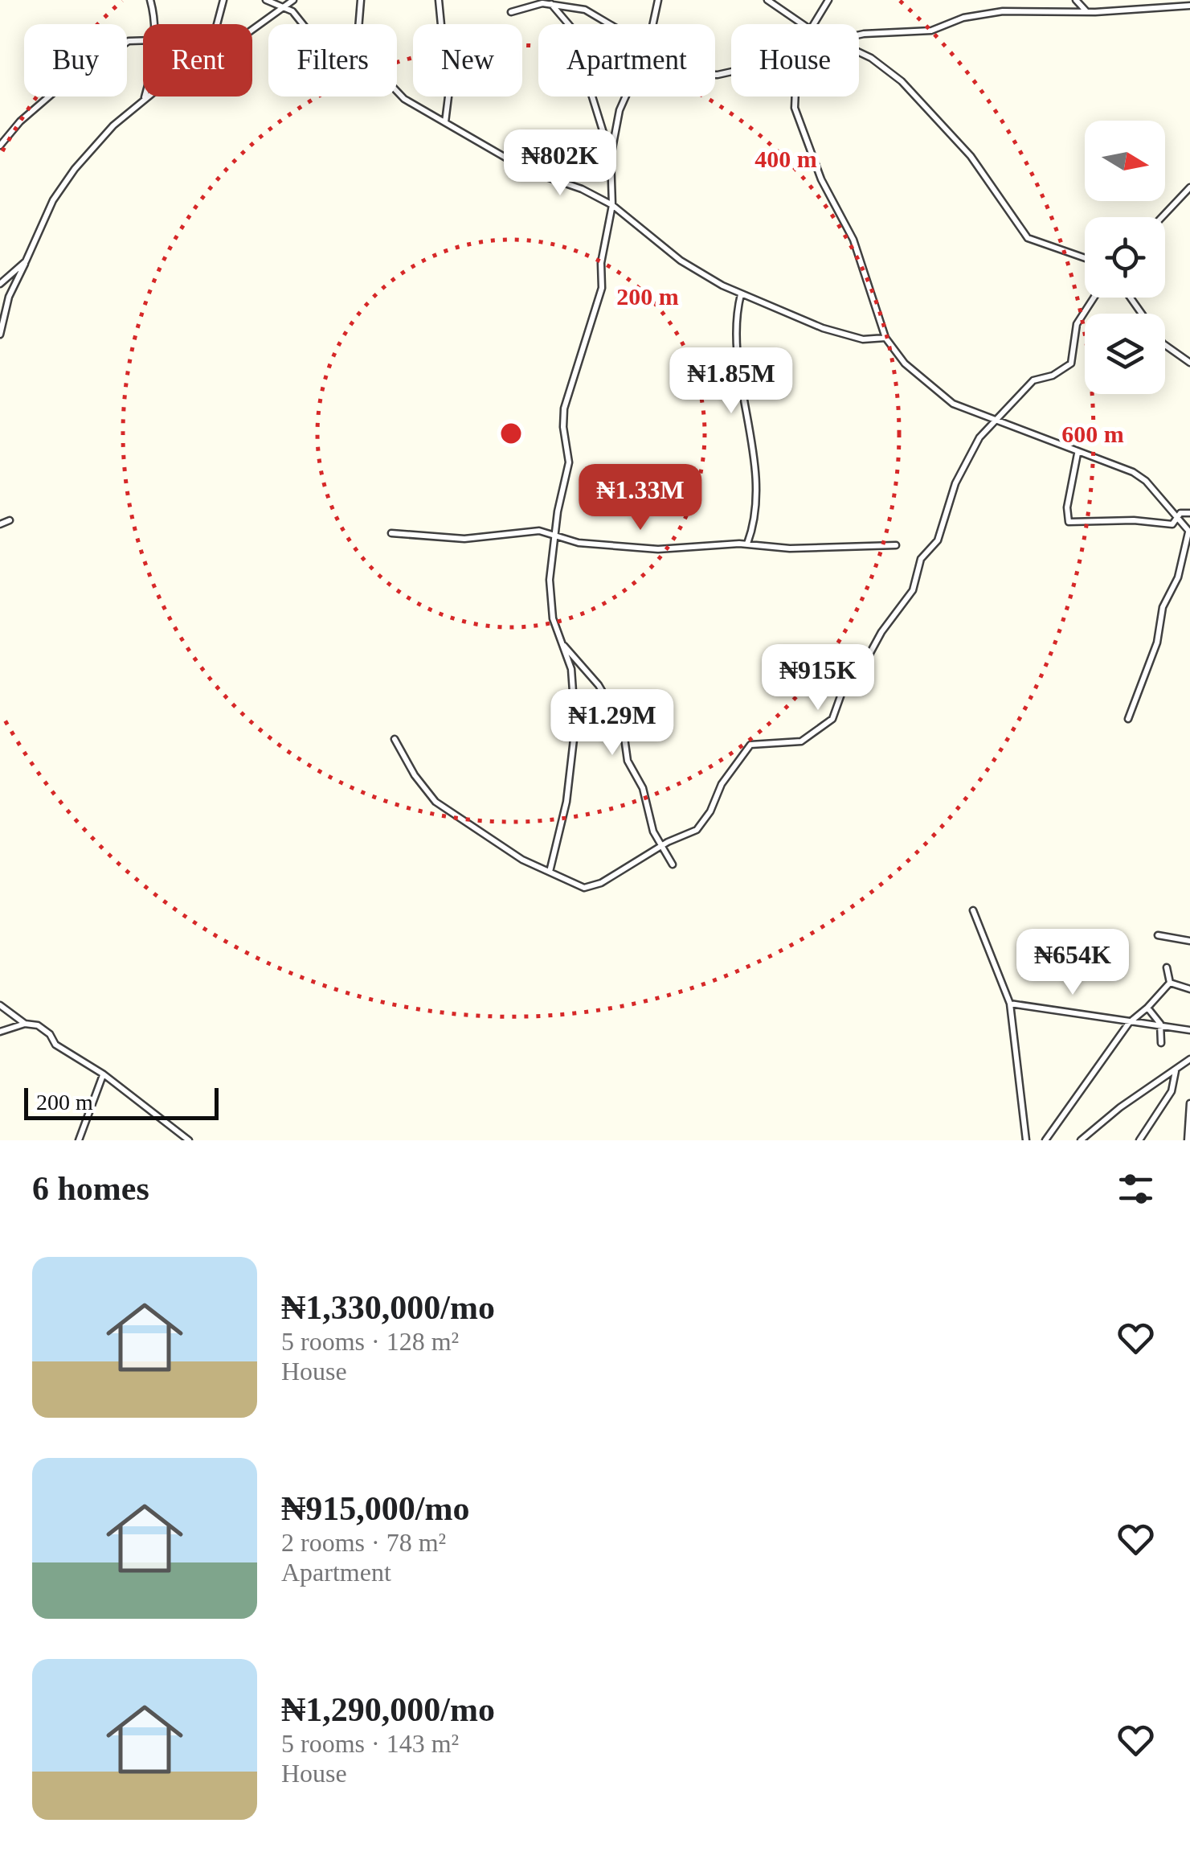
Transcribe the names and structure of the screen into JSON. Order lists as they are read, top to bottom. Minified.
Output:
{"scale_bar":"200 m","north":"right","page":{"chip":["Buy","Rent","Filters","New","Apartment","House"],"price":["₦802K","₦1.85M","₦1.33M","₦915K","₦1.29M","₦654K"],"scale":"200 m","heading":"6 homes","list":[{"name":"₦1,330,000/mo","note":"5 rooms · 128 m² · House"},{"name":"₦915,000/mo","note":"2 rooms · 78 m² · Apartment"},{"name":"₦1,290,000/mo","note":"5 rooms · 143 m² · House"}]},"rings":["400 m","200 m","600 m"]}
